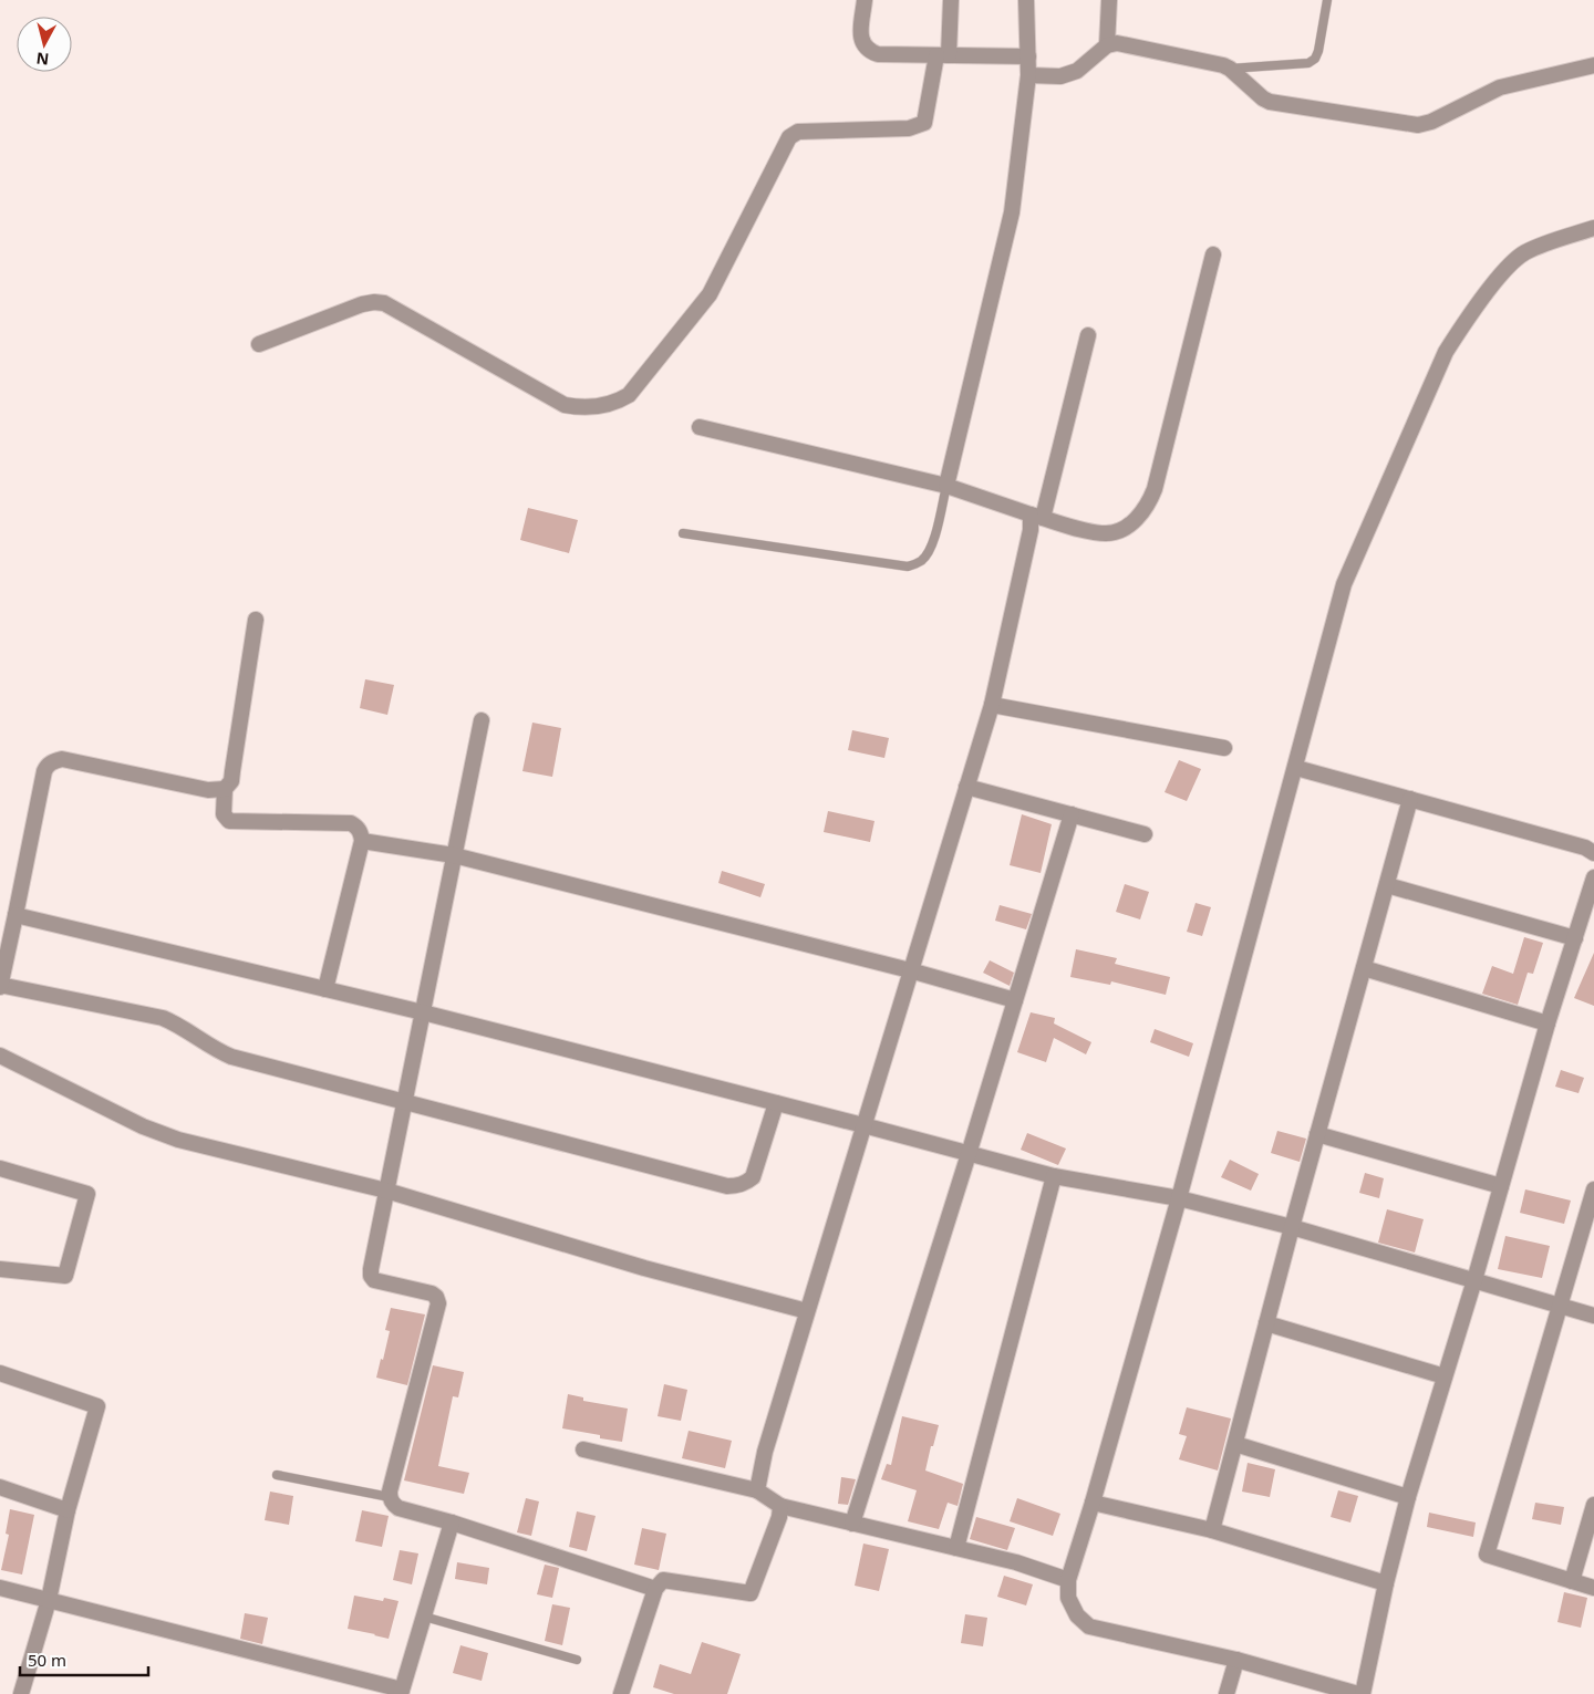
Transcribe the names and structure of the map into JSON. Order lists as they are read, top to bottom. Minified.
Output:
{"scale_bar":"50 m","north":"bottom"}
